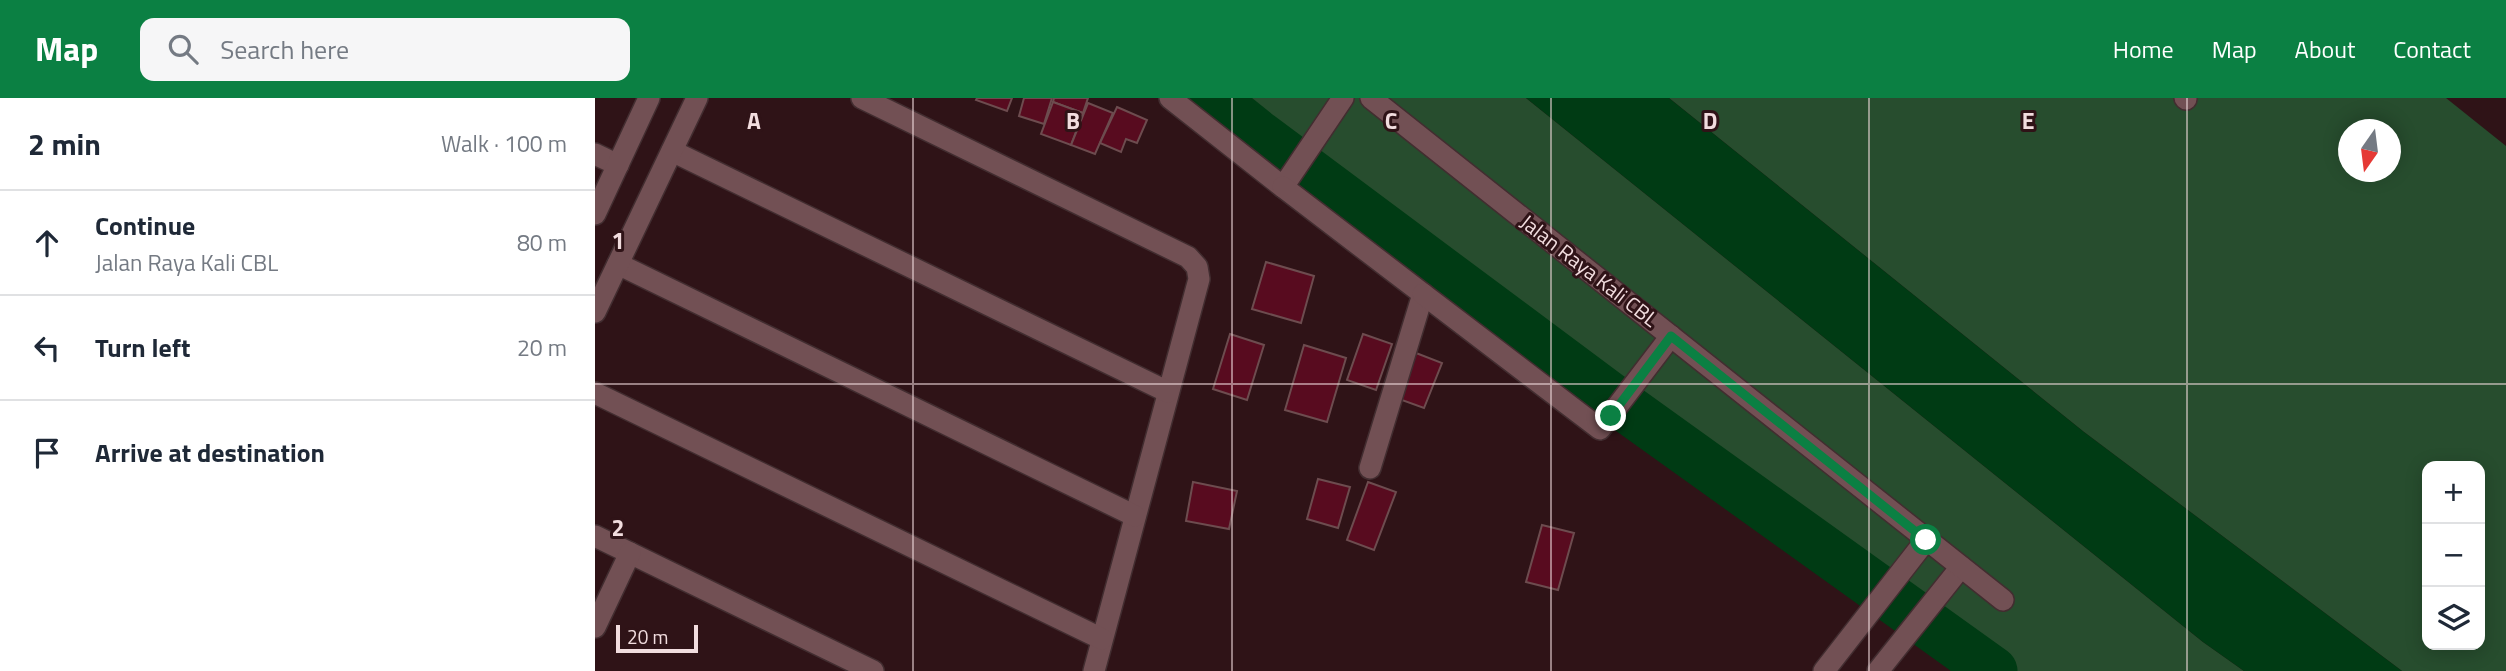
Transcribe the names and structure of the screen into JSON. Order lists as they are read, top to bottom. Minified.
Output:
{"streets":{"street":["Jalan Raya Kali CBL"]},"scale_bar":"20 m","north":"bottom","page":{"header":"Map","search":"Search here","nav":["Home","Map","About","Contact"],"heading":["2 min","Walk · 100 m"],"list":[["Continue","Jalan Raya Kali CBL","80 m"],["Turn left","20 m"],"Arrive at destination"],"map_buttons":["+","−"],"scale":"20 m"},"grid":{"columns":["A","B","C","D","E"],"rows":["1","2"]}}
